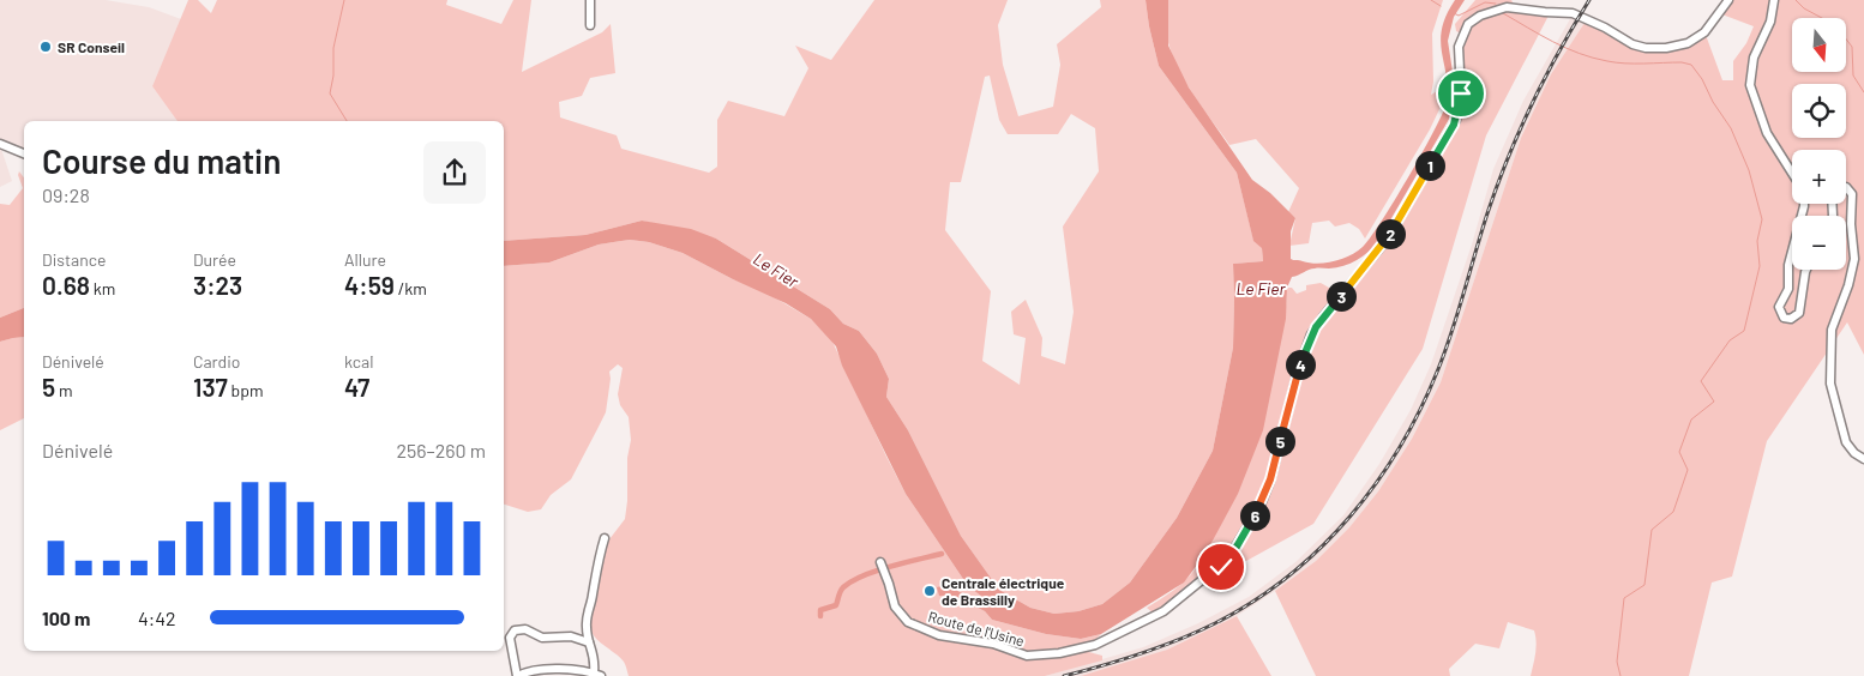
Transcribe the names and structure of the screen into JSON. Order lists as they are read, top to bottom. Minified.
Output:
{"streets":{"street":["Route de l'Usine"]},"water":["Le Fier"],"places":["SR Conseil","Centrale électrique de Brassilly"],"north":"bottom","page":{"map_buttons":["+","−"],"heading":["Course du matin","09:28"],"pins":["1","2","3","4","5","6"],"stats":[["Distance","0.68 km"],["Durée","3:23"],["Allure","4:59 /km"],["Dénivelé","5 m"],["Cardio","137 bpm"],["kcal","47"]],"chart":["Dénivelé","256–260 m"],"list":[{"name":"100 m","note":"4:42"}]}}
